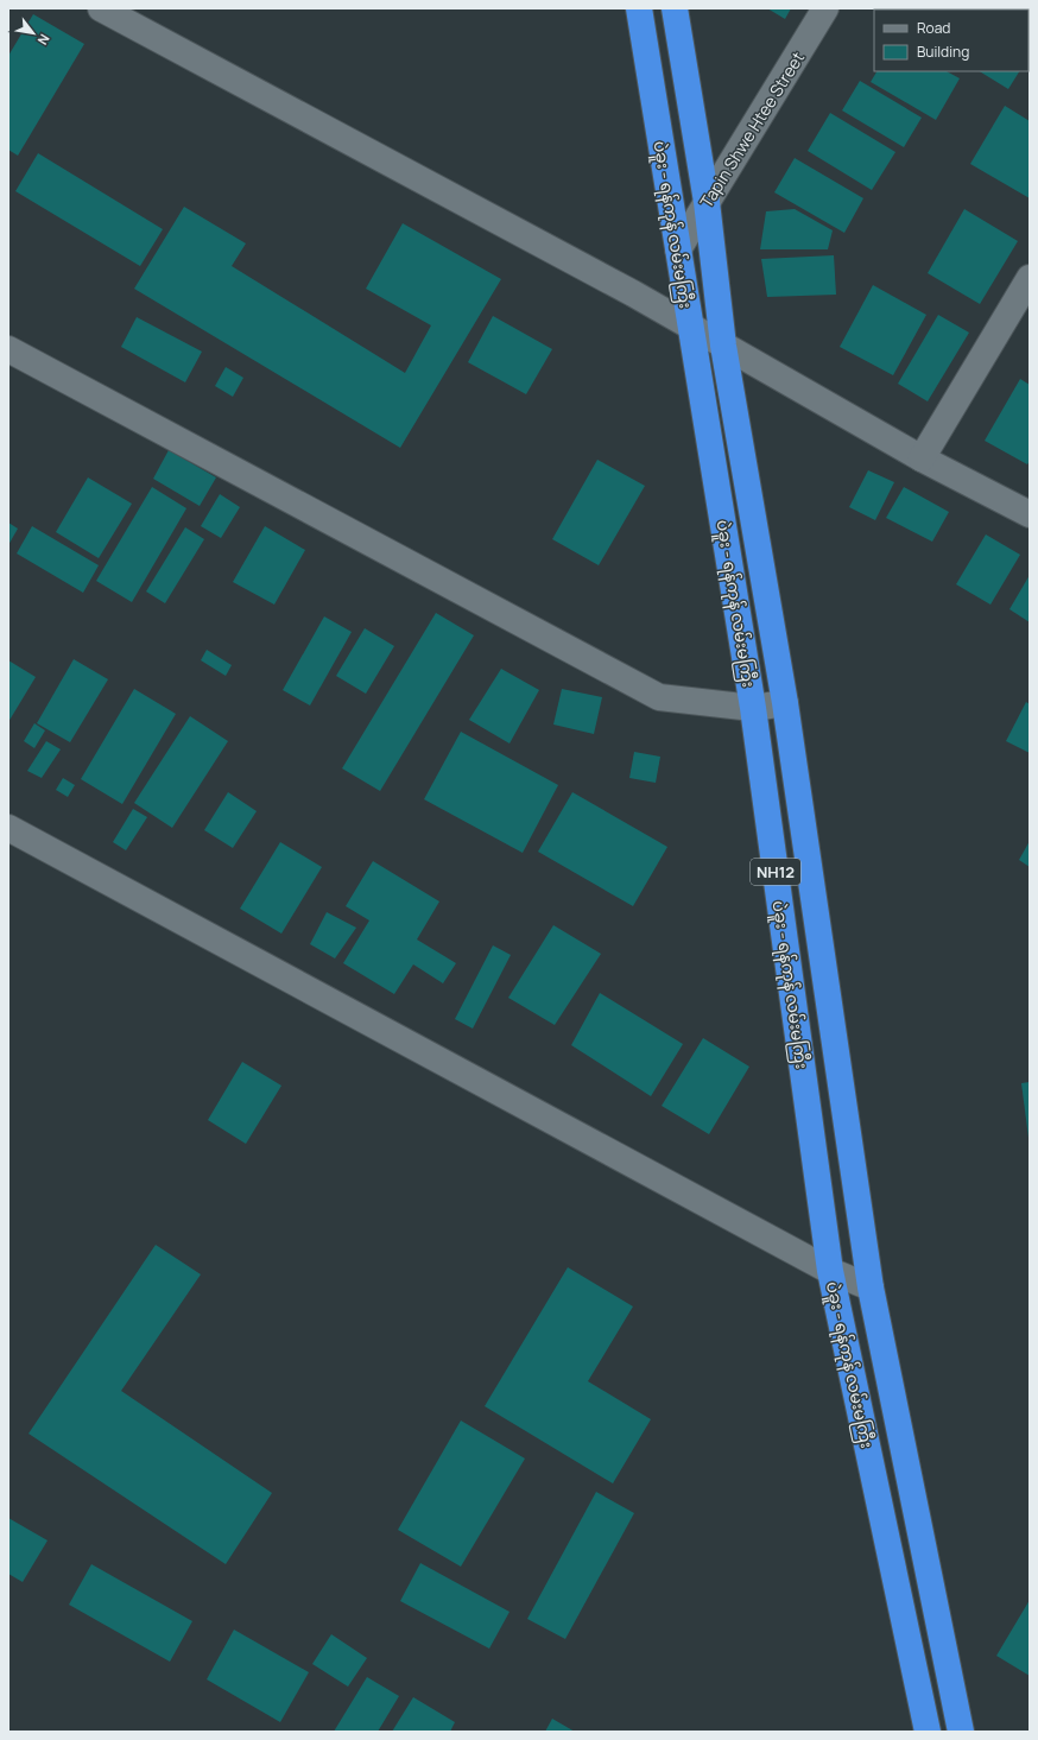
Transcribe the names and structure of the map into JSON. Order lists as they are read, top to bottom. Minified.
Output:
{"streets":{"highway":["ပဲခူး - ရန်ကုန် လမ်းမကြီး","NH12"],"street":["Tapin Shwe Htee Street"]},"crossings":[["Tapin Shwe Htee Street","ပဲခူး - ရန်ကုန် လမ်းမကြီး"]],"legend":["Road","Building"],"north":"bottom right"}
